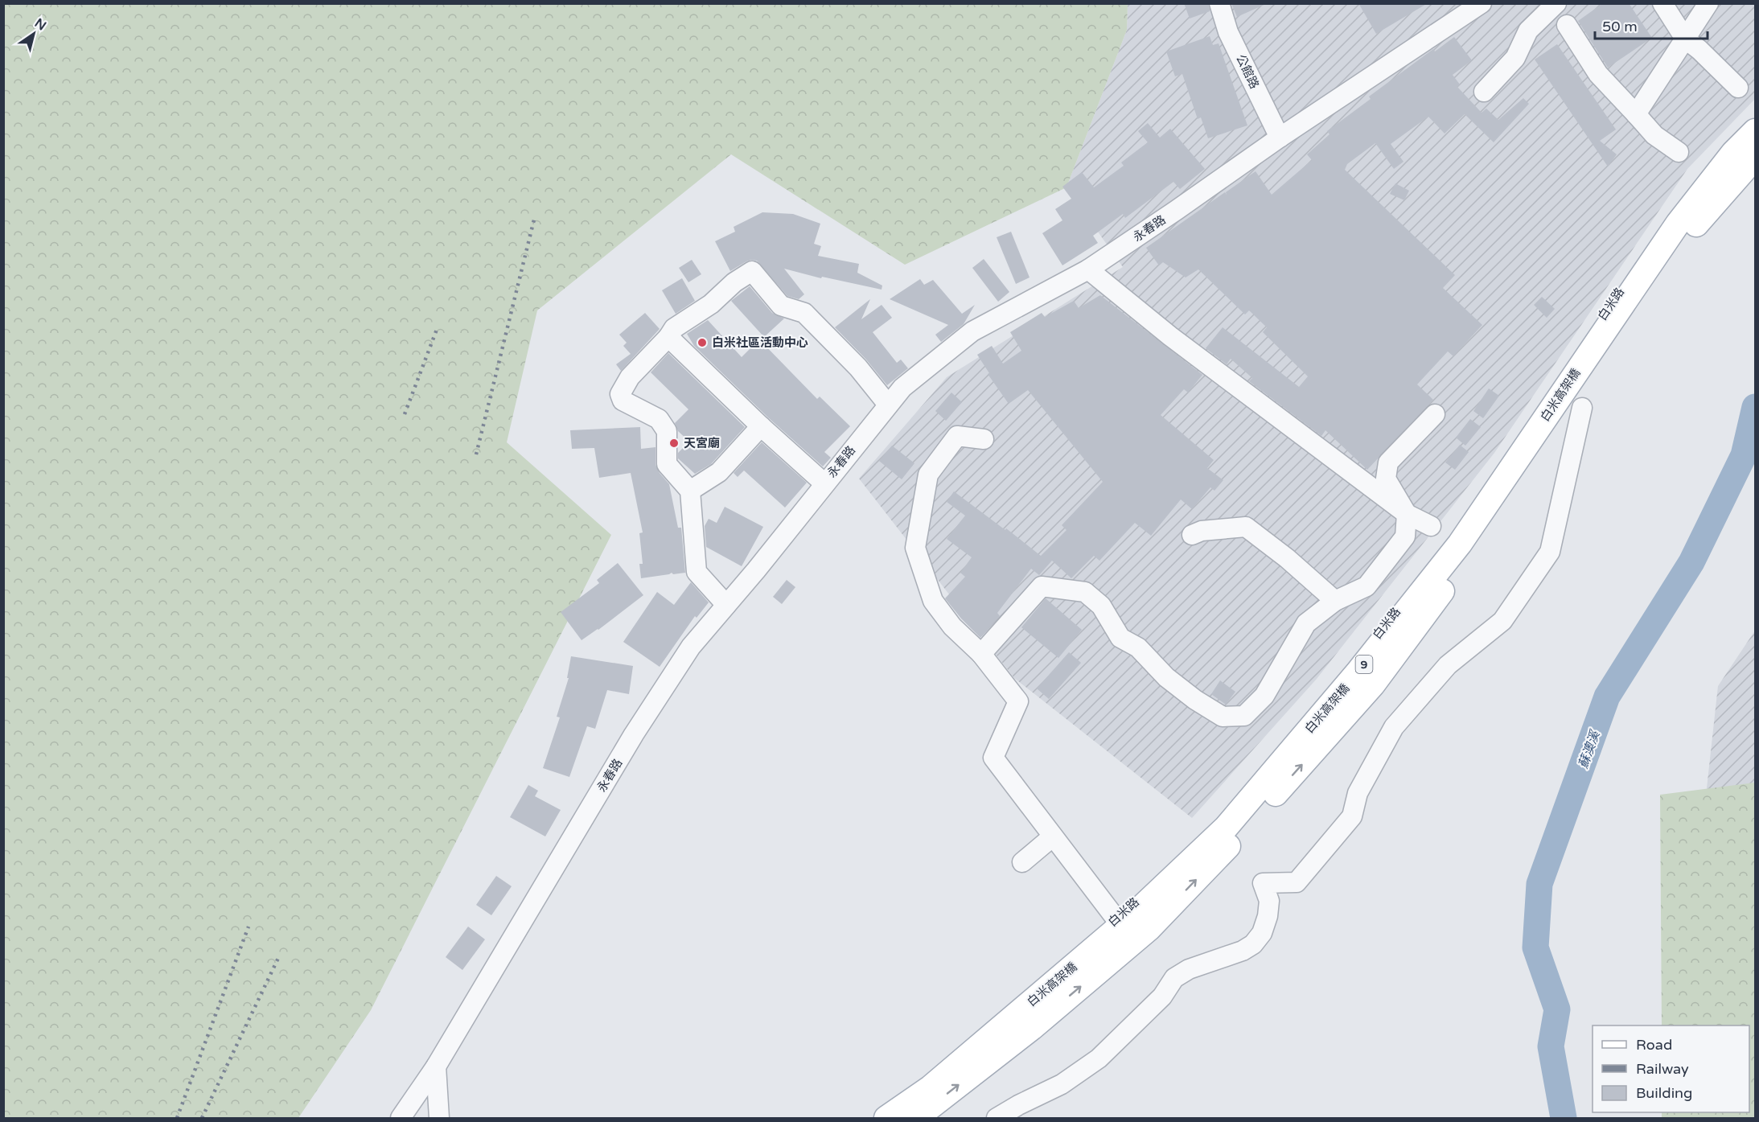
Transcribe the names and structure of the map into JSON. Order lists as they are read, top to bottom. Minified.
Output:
{"streets":{"main road":["白米高架橋","9"],"street":["公館路","永春路","白米路"]},"crossings":[["公館路","永春路"]],"water":["蘇澳溪"],"places":["白米社區活動中心","天宮廟"],"legend":["Road","Railway","Building"],"scale_bar":"50 m","north":"top right"}
